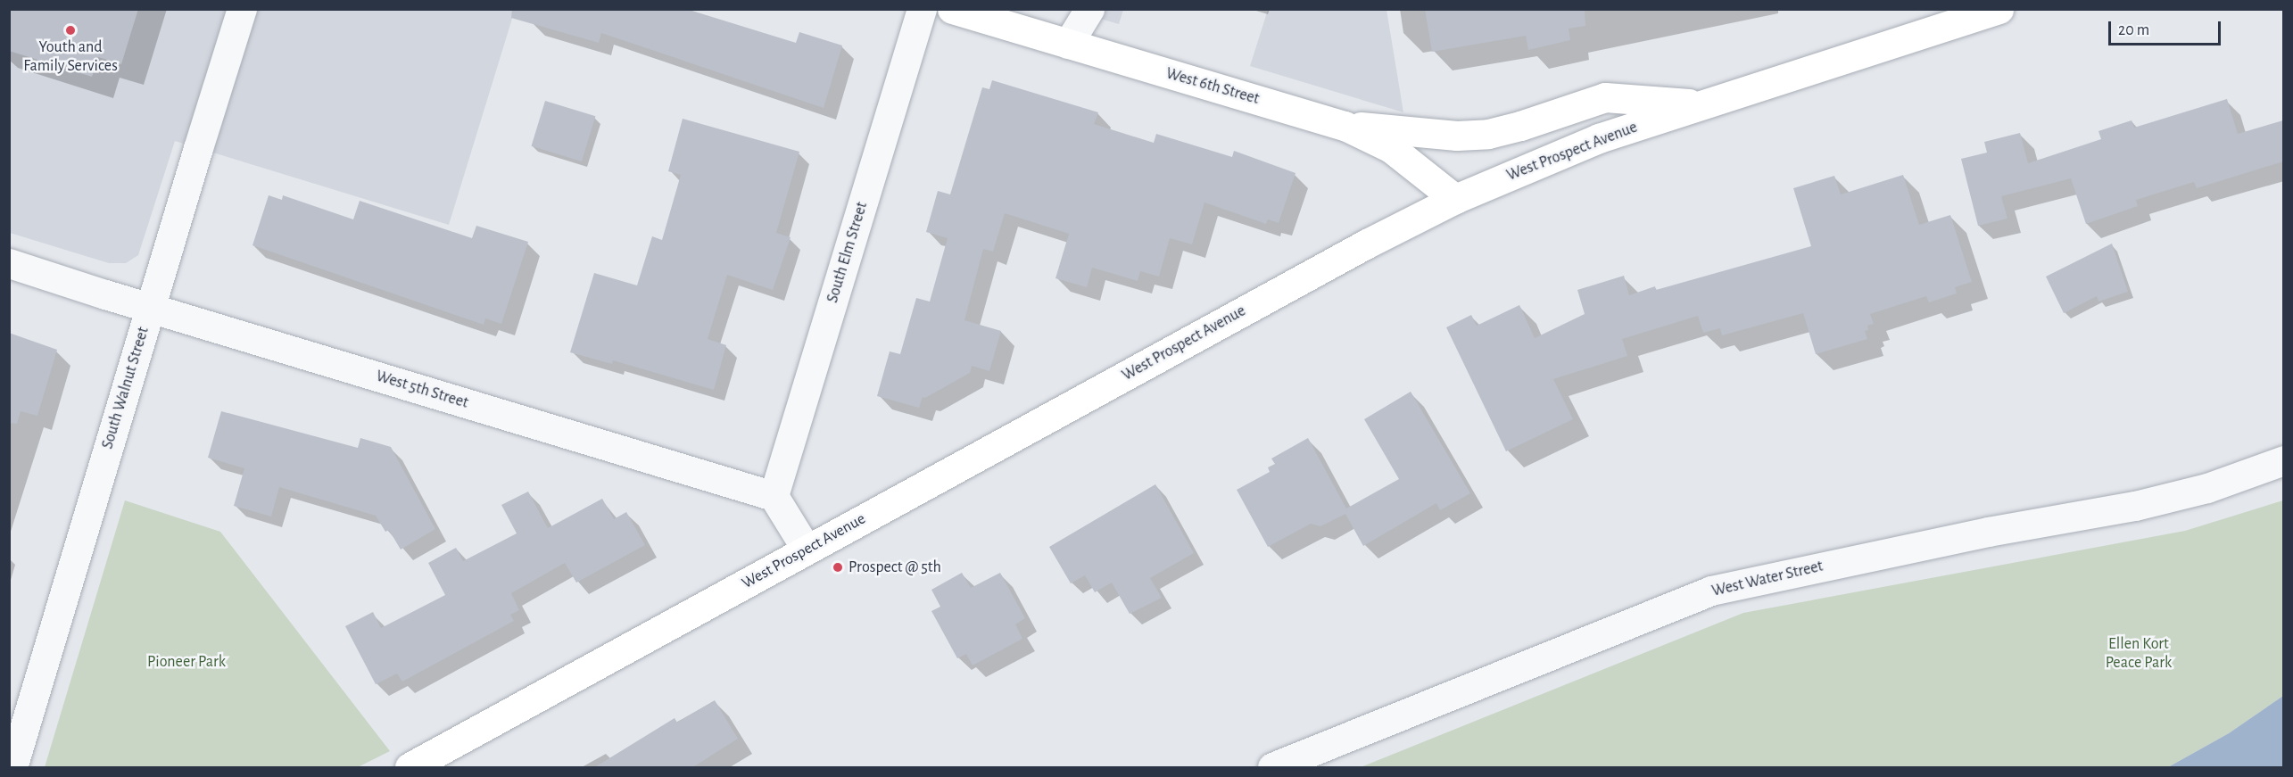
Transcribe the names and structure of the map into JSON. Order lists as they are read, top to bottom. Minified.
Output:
{"streets":{"main road":["West 6th Street","West Prospect Avenue"],"street":["South Elm Street","South Walnut Street","West 5th Street","West Water Street"]},"crossings":[["West 6th Street","West Prospect Avenue"],["South Elm Street","West 5th Street"],["South Walnut Street","West 5th Street"]],"parks":["Ellen Kort Peace Park","Pioneer Park"],"places":["Youth and Family Services","Prospect @ 5th"],"scale_bar":"20 m"}
